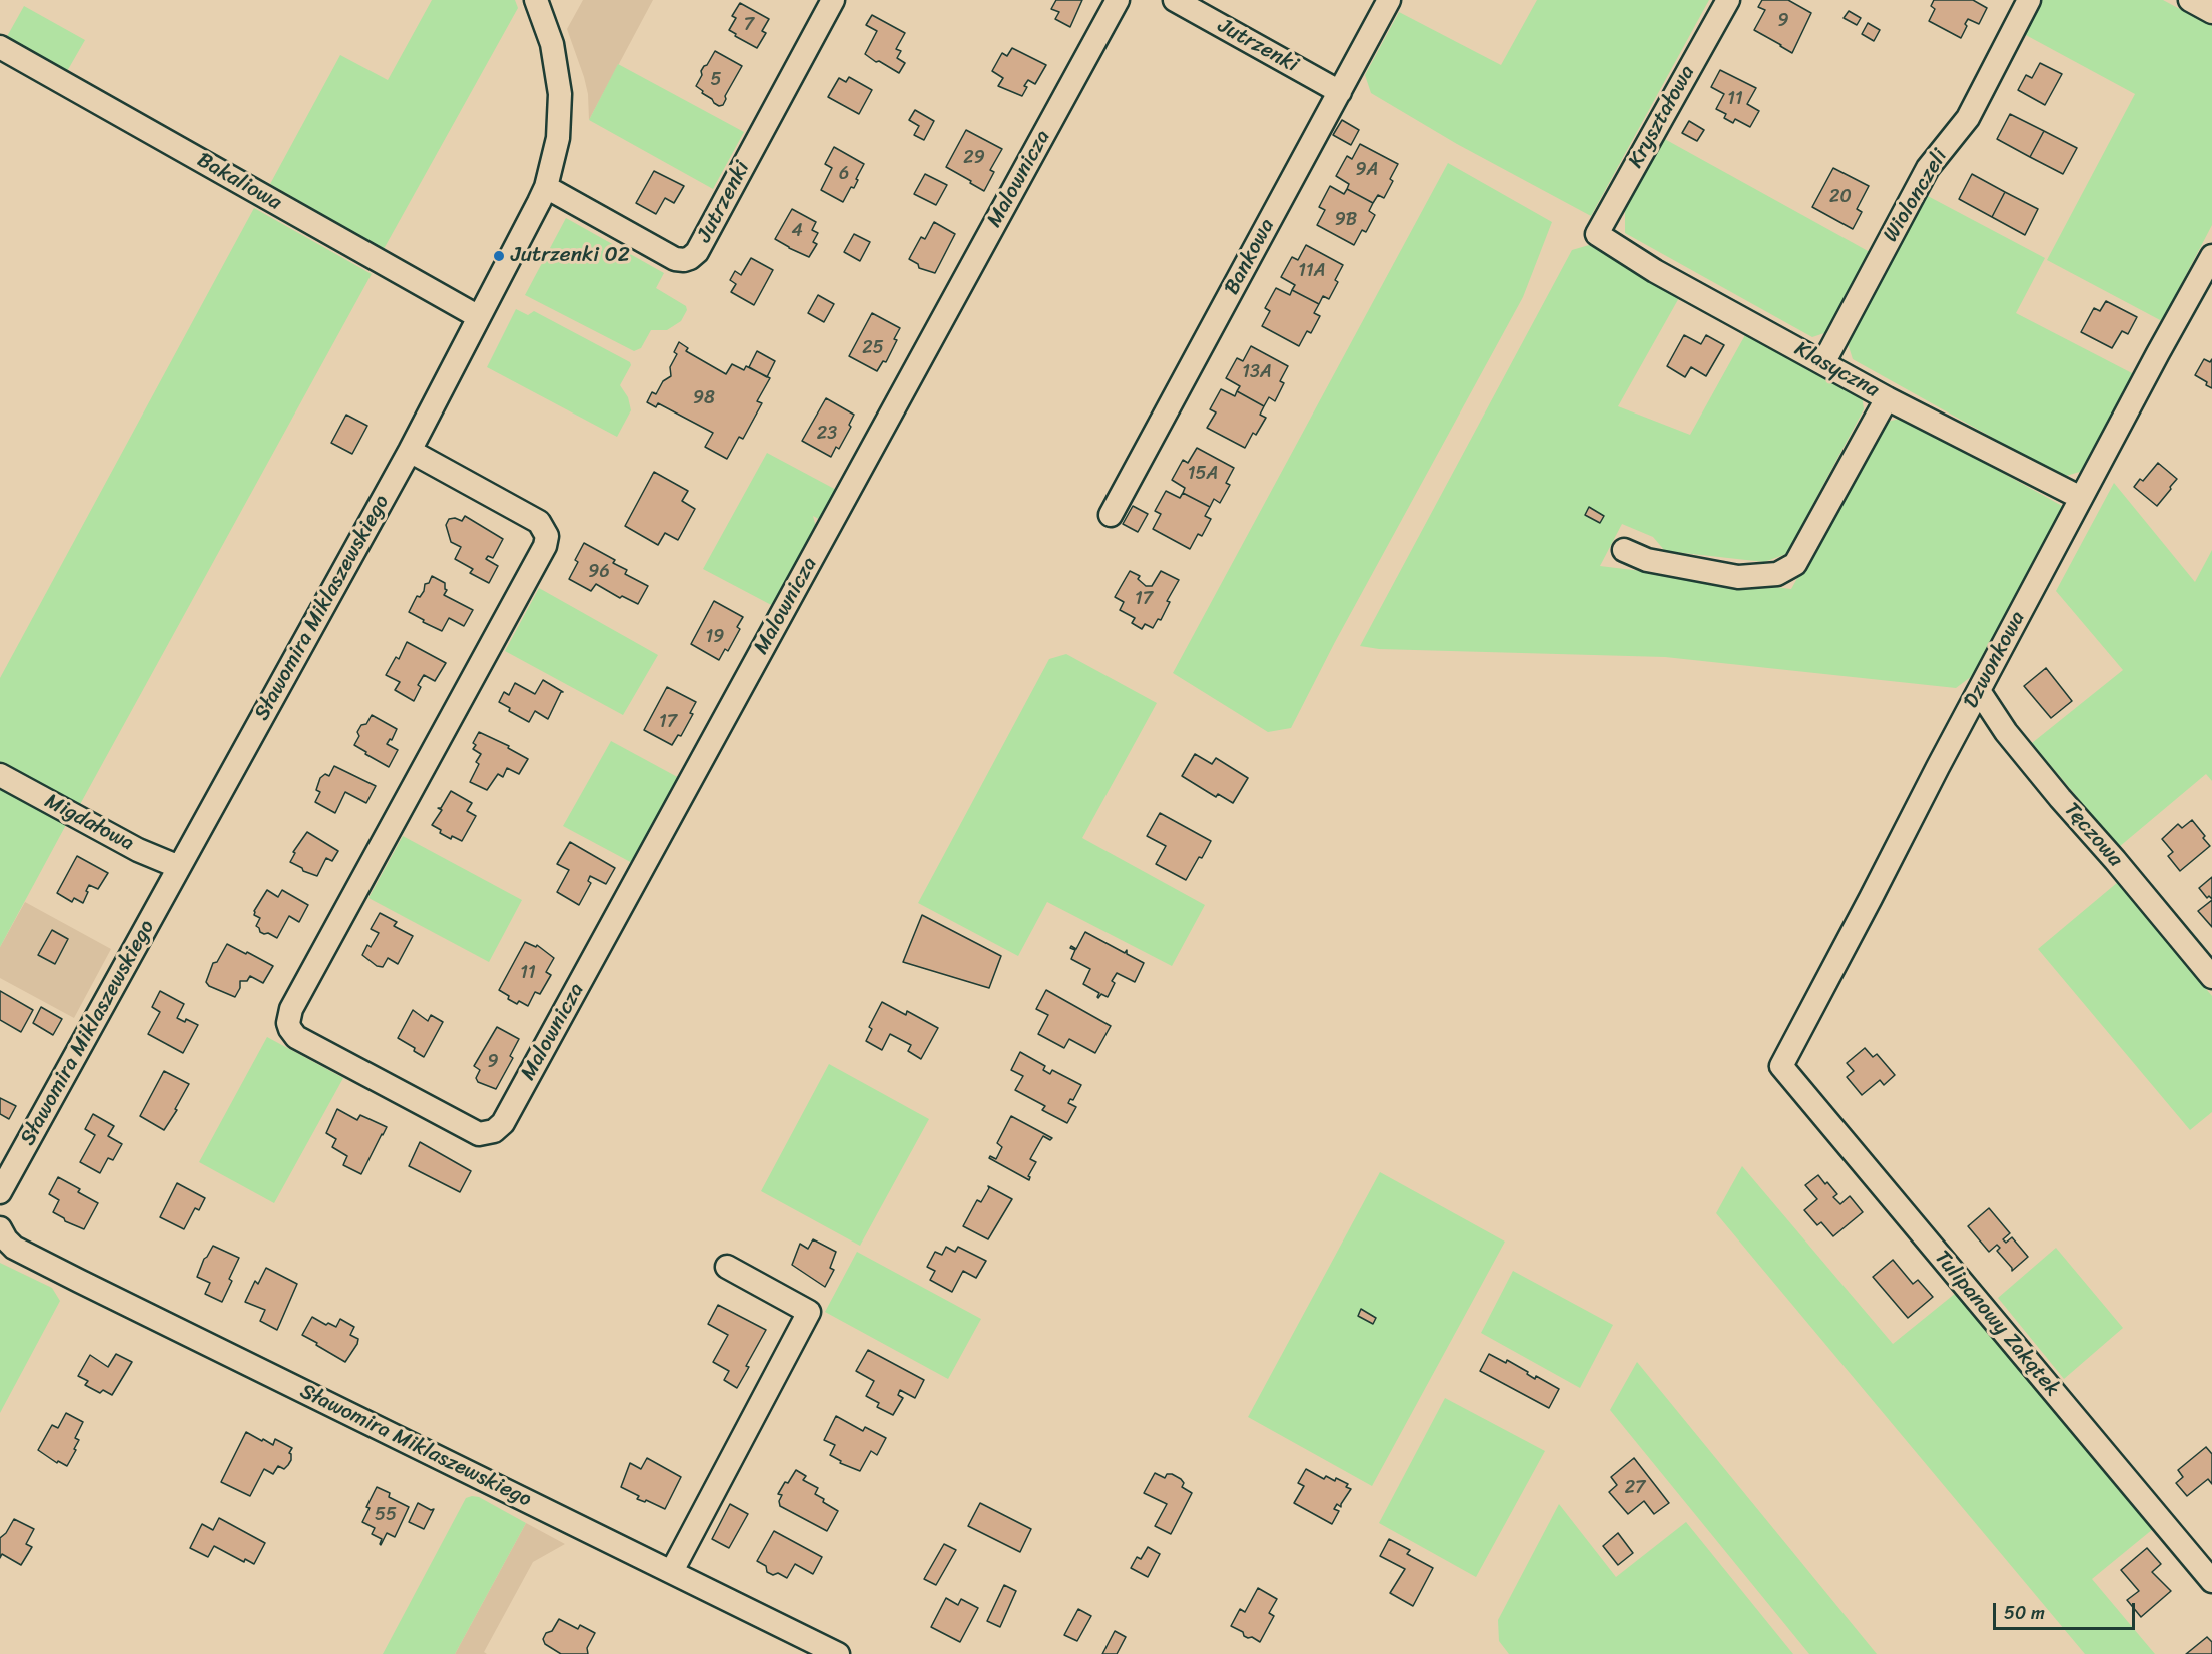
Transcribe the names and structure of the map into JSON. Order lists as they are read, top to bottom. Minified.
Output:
{"streets":{"street":["Jutrzenki","Kryształowa","Malownicza","Bakaliowa","Wiolonczeli","Bankowa","Klasyczna","Sławomira Miklaszewskiego","Dzwonkowa","Migdałowa","Tęczowa","Tulipanowy Zakątek"]},"crossings":[["Jutrzenki","Bankowa"],["Jutrzenki","Sławomira Miklaszewskiego"],["Kryształowa","Klasyczna"],["Malownicza","Sławomira Miklaszewskiego"],["Bakaliowa","Sławomira Miklaszewskiego"],["Wiolonczeli","Klasyczna"],["Klasyczna","Dzwonkowa"],["Sławomira Miklaszewskiego","Migdałowa"],["Dzwonkowa","Tęczowa"],["Dzwonkowa","Tulipanowy Zakątek"]],"places":["Jutrzenki 02"],"house_numbers":["9","7","5","11","29","9A","6","20","9B","4","11A","25","13A","98","23","15A","96","17","19","17","11","9","27","55"],"scale_bar":"50 m"}
